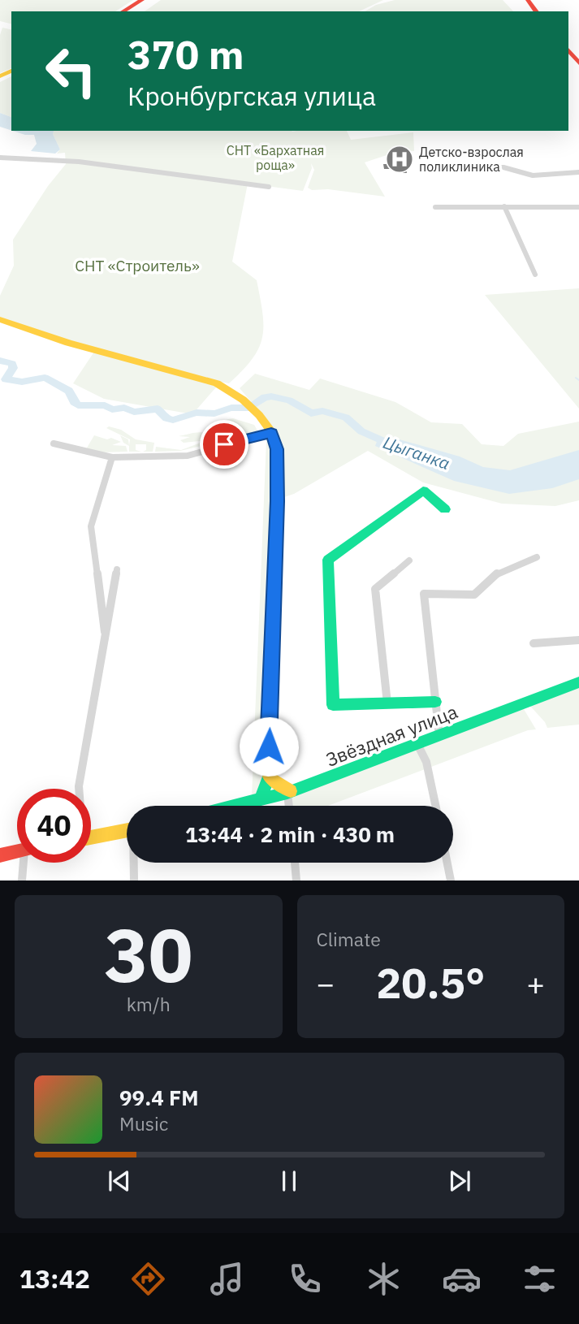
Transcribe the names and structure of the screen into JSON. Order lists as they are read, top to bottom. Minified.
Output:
{"streets":{"street":["Звёздная улица"]},"water":["Цыганка"],"parks":["СНТ «Бархатная роща»","СНТ «Строитель»"],"places":{"hospital":["Детско-взрослая поликлиника"]},"page":{"turn":["370 m","Кронбургская улица"],"limit":"40","trip":"13:44 · 2 min · 430 m","tile":[["30","km/h"],"Climate"],"heat":["−","20.5°","+"],"song":["99.4 FM","Music"],"tabs":"13:42"}}
